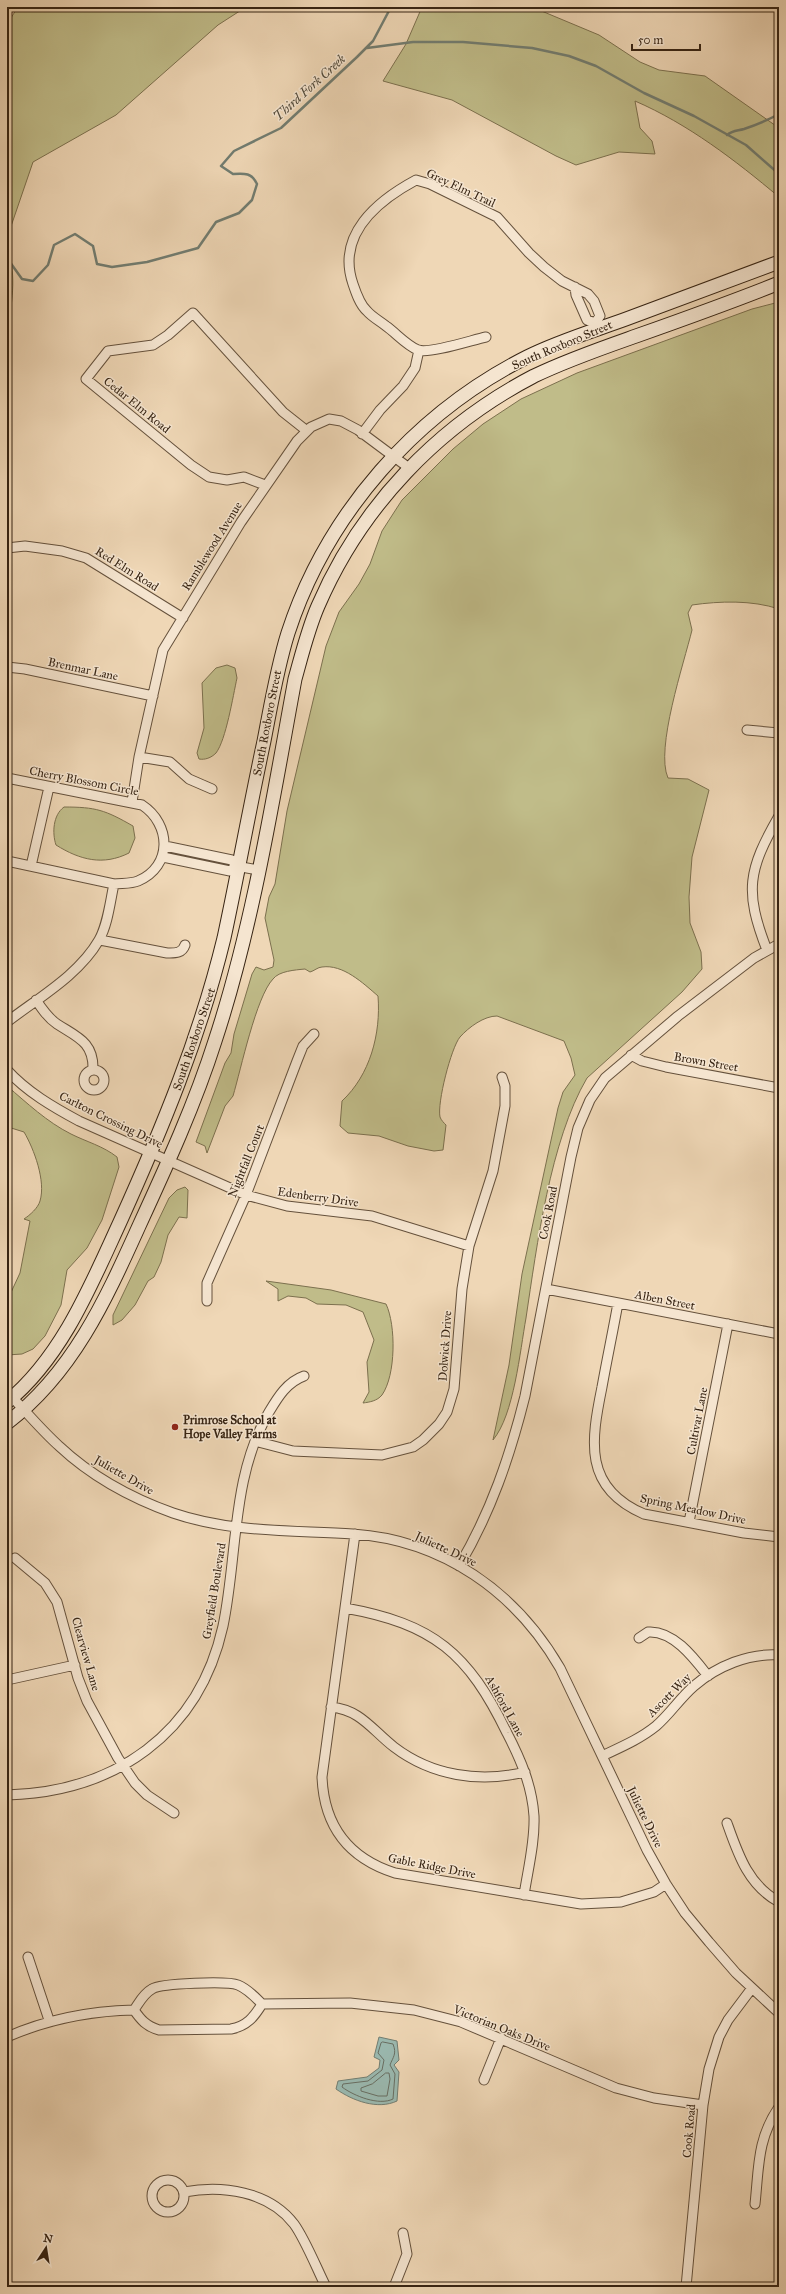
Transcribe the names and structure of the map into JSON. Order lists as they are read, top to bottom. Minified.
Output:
{"streets":{"street":["Grey Elm Trail","South Roxboro Street","Cedar Elm Road","Ramblewood Avenue","Red Elm Road","Brenmar Lane","Cherry Blossom Circle","Brown Street","Carlton Crossing Drive","Nightfall Court","Edenberry Drive","Cook Road","Alben Street","Dolwick Drive","Cultivar Lane","Juliette Drive","Spring Meadow Drive","Greyfield Boulevard","Clearview Lane","Ascott Way","Ashford Lane","Gable Ridge Drive","Victorian Oaks Drive"]},"crossings":[["Grey Elm Trail","South Roxboro Street"],["South Roxboro Street","Ramblewood Avenue"],["South Roxboro Street","Carlton Crossing Drive"],["South Roxboro Street","Edenberry Drive"],["South Roxboro Street","Juliette Drive"],["Cedar Elm Road","Ramblewood Avenue"],["Ramblewood Avenue","Red Elm Road"],["Ramblewood Avenue","Brenmar Lane"],["Ramblewood Avenue","Cherry Blossom Circle"],["Brown Street","Cook Road"],["Carlton Crossing Drive","Edenberry Drive"],["Nightfall Court","Edenberry Drive"],["Edenberry Drive","Dolwick Drive"],["Cook Road","Alben Street"],["Cook Road","Juliette Drive"],["Cook Road","Victorian Oaks Drive"],["Alben Street","Cultivar Lane"],["Alben Street","Spring Meadow Drive"],["Dolwick Drive","Greyfield Boulevard"],["Cultivar Lane","Spring Meadow Drive"],["Juliette Drive","Greyfield Boulevard"],["Juliette Drive","Ascott Way"],["Juliette Drive","Gable Ridge Drive"],["Greyfield Boulevard","Clearview Lane"],["Ashford Lane","Gable Ridge Drive"]],"water":["Third Fork Creek"],"places":["Primrose School at Hope Valley Farms"],"scale_bar":"50 m","north":"top"}
